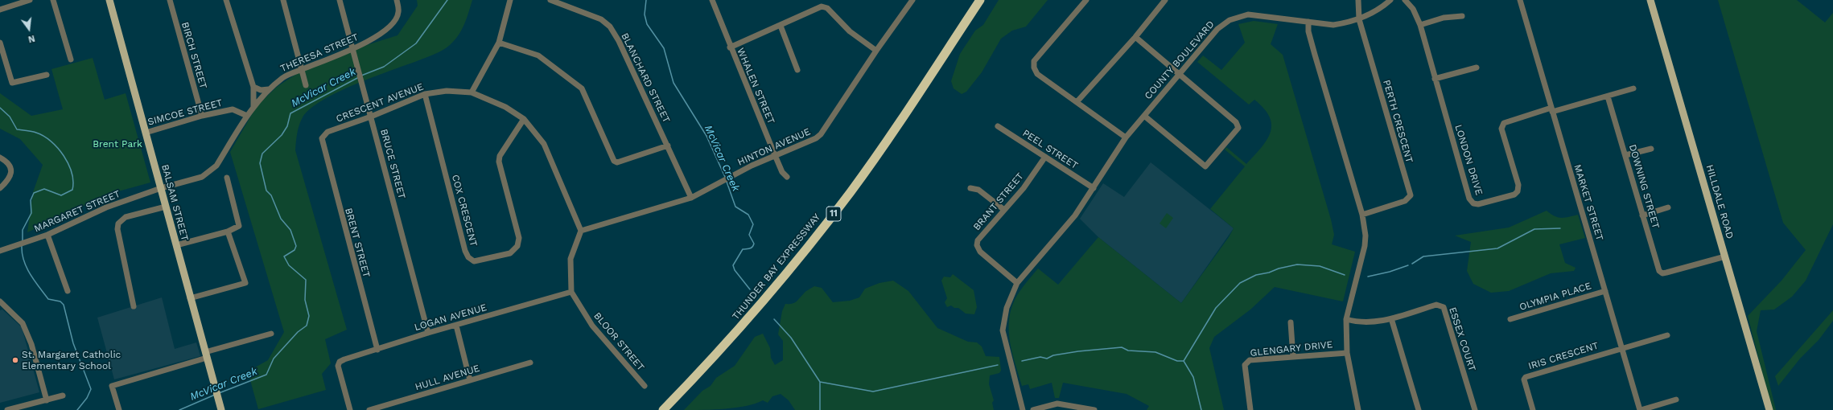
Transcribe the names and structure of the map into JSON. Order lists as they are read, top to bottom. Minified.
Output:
{"streets":{"highway":["11","THUNDER BAY EXPRESSWAY"],"main road":["HILLDALE ROAD","BALSAM STREET"],"street":["THERESA STREET","BIRCH STREET","COUNTY BOULEVARD","BLANCHARD STREET","WHALEN STREET","CRESCENT AVENUE","SIMCOE STREET","PERTH CRESCENT","HINTON AVENUE","PEEL STREET","LONDON DRIVE","BRUCE STREET","DOWNING STREET","BRANT STREET","MARKET STREET","COX CRESCENT","MARGARET STREET","BRENT STREET","OLYMPIA PLACE","LOGAN AVENUE","ESSEX COURT","BLOOR STREET","GLENGARY DRIVE","IRIS CRESCENT","HULL AVENUE"]},"crossings":[["THERESA STREET","SIMCOE STREET"],["THERESA STREET","BRUCE STREET"],["THERESA STREET","MARGARET STREET"],["BIRCH STREET","SIMCOE STREET"],["COUNTY BOULEVARD","PERTH CRESCENT"],["COUNTY BOULEVARD","PEEL STREET"],["COUNTY BOULEVARD","BRANT STREET"],["BLANCHARD STREET","HINTON AVENUE"],["WHALEN STREET","HINTON AVENUE"],["CRESCENT AVENUE","HINTON AVENUE"],["CRESCENT AVENUE","BRUCE STREET"],["CRESCENT AVENUE","COX CRESCENT"],["CRESCENT AVENUE","BRENT STREET"],["SIMCOE STREET","BALSAM STREET"],["PEEL STREET","BRANT STREET"],["LONDON DRIVE","MARKET STREET"],["BRUCE STREET","LOGAN AVENUE"],["DOWNING STREET","HILLDALE ROAD"],["BALSAM STREET","MARGARET STREET"],["MARKET STREET","OLYMPIA PLACE"],["MARKET STREET","IRIS CRESCENT"],["BRENT STREET","LOGAN AVENUE"],["LOGAN AVENUE","BLOOR STREET"]],"water":["McVicar Creek"],"parks":["Brent Park"],"places":["St. Margaret Catholic Elementary School"],"north":"bottom"}
